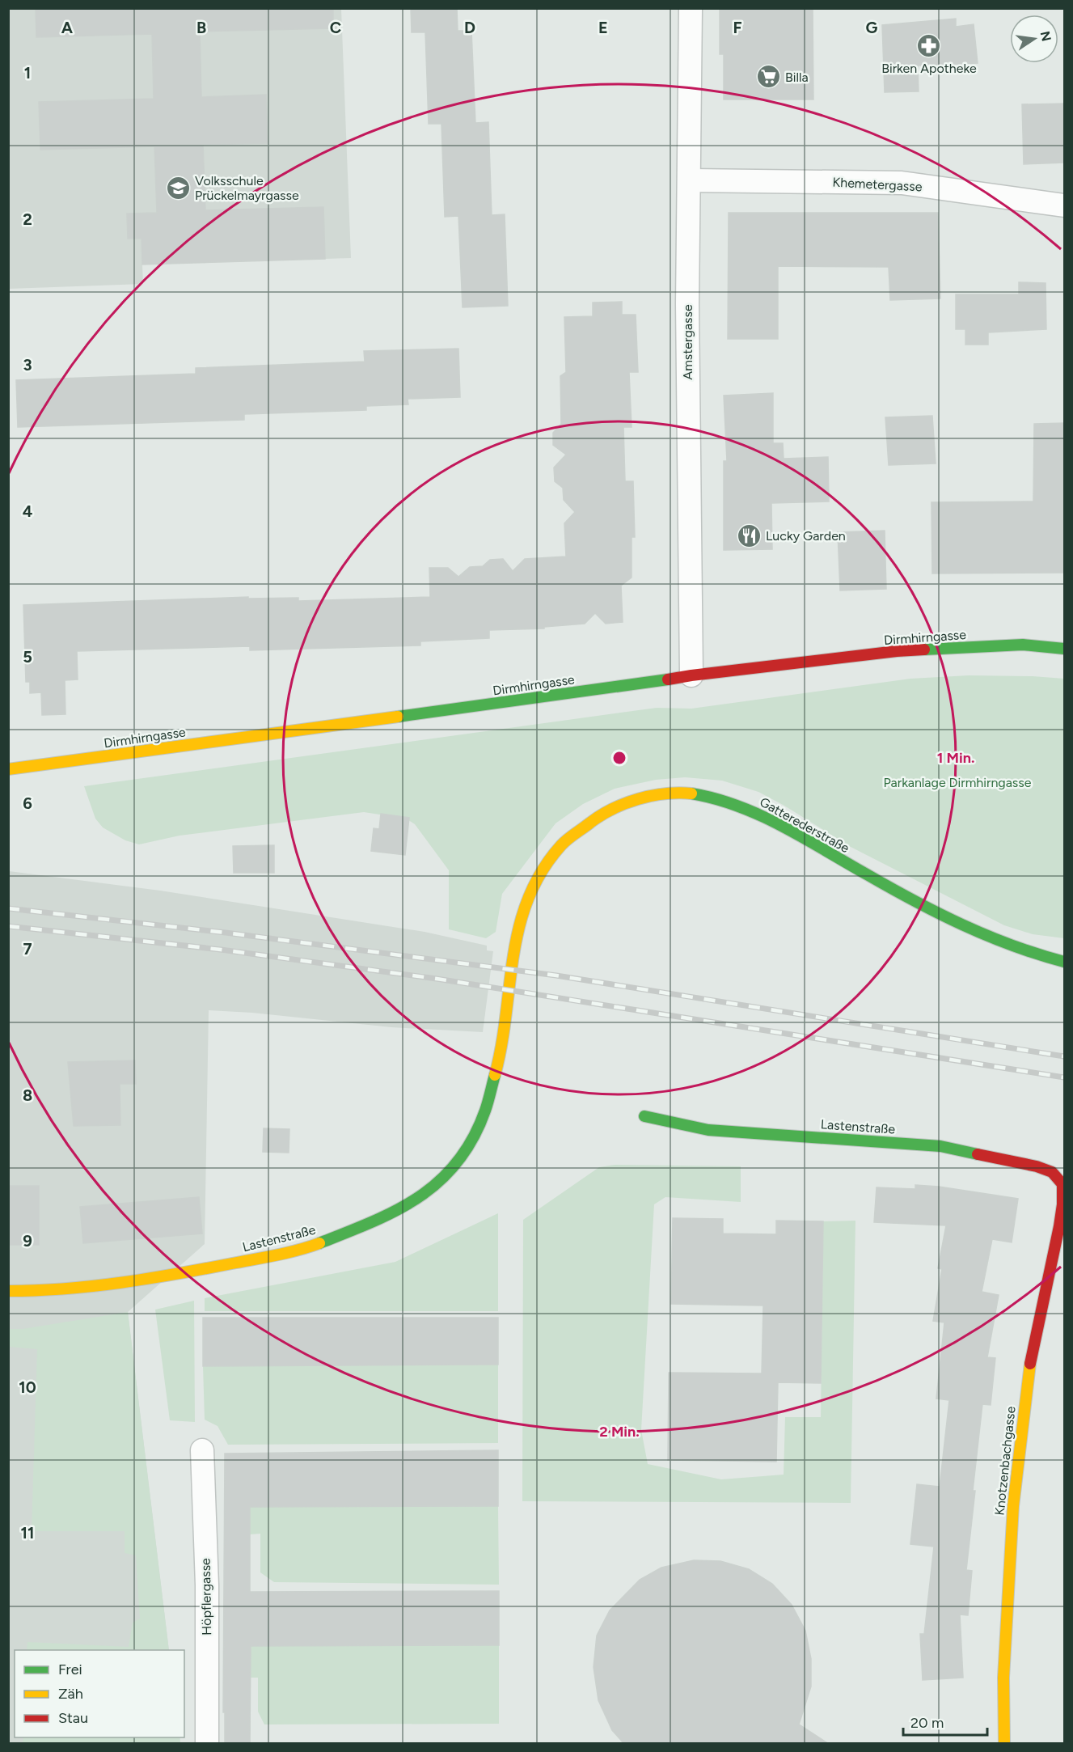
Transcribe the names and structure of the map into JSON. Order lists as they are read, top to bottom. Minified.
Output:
{"streets":{"street":["Khemetergasse","Amstergasse","Dirmhirngasse","Gatterederstraße","Lastenstraße","Knotzenbachgasse","Höpflergasse"]},"crossings":[["Khemetergasse","Amstergasse"],["Amstergasse","Dirmhirngasse"],["Gatterederstraße","Lastenstraße"],["Lastenstraße","Knotzenbachgasse"]],"parks":["Parkanlage Dirmhirngasse"],"places":{"pharmacy":["Birken Apotheke"],"supermarket":["Billa"],"school or university":["Volksschule Prückelmayrgasse"],"restaurant":["Lucky Garden"]},"legend":["Frei","Zäh","Stau"],"scale_bar":"20 m","north":"right","grid":{"columns":["A","B","C","D","E","F","G"],"rows":["1","2","3","4","5","6","7","8","9","10","11"]},"rings":["1 Min.","2 Min."]}
